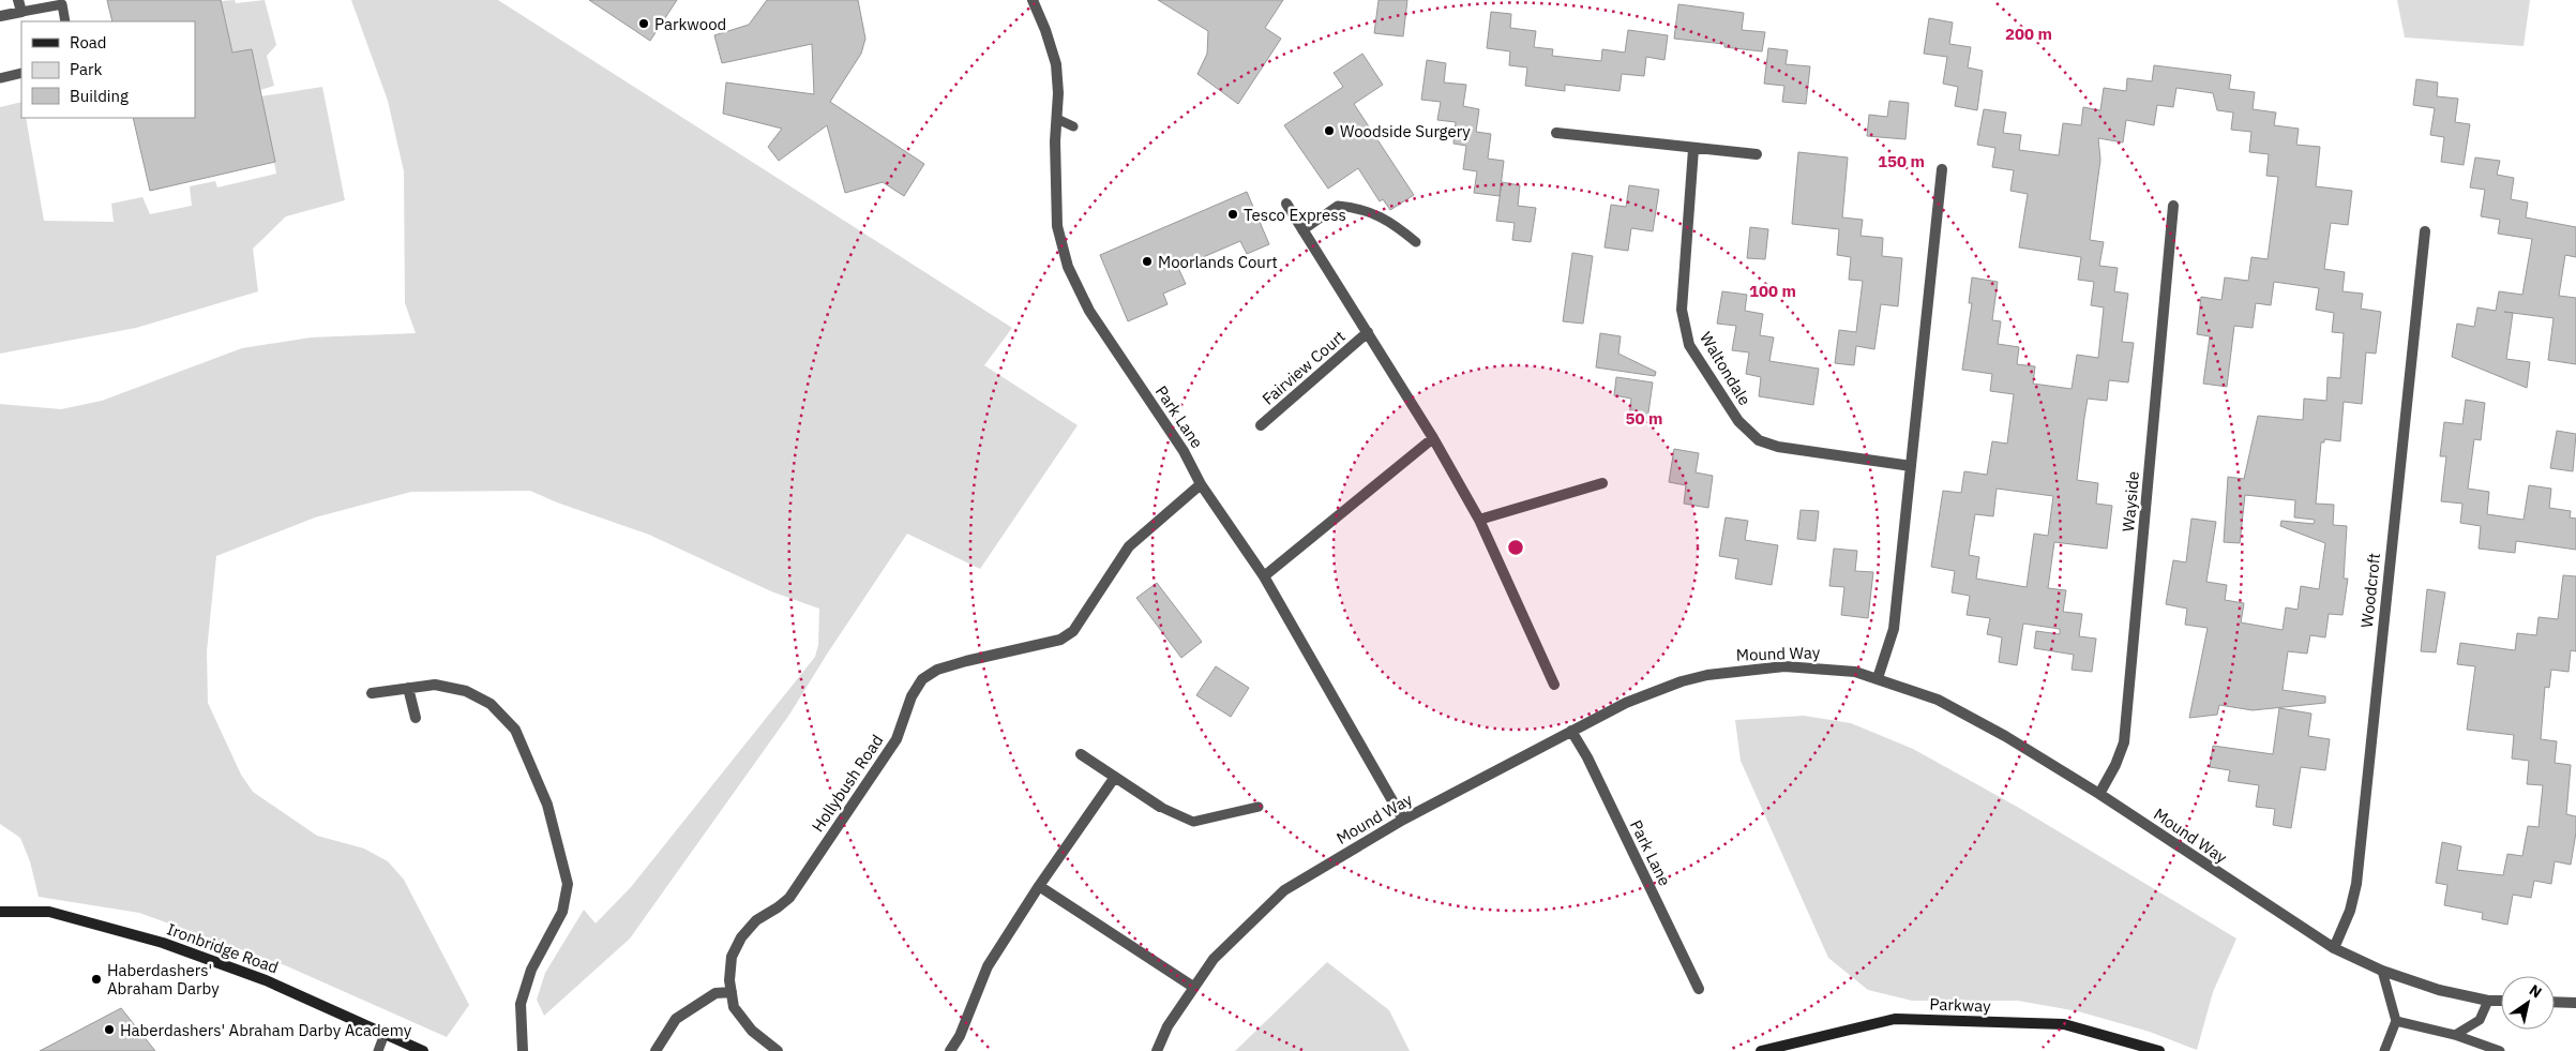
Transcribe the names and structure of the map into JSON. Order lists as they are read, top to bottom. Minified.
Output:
{"streets":{"main road":["Ironbridge Road","Parkway"],"street":["Fairview Court","Waltondale","Park Lane","Wayside","Woodcroft","Mound Way","Hollybush Road"]},"crossings":[["Park Lane","Mound Way"],["Park Lane","Hollybush Road"],["Wayside","Mound Way"],["Woodcroft","Mound Way"]],"places":["Parkwood","Woodside Surgery","Tesco Express","Moorlands Court","Haberdashers' Abraham Darby","Haberdashers' Abraham Darby Academy"],"legend":["Road","Park","Building"],"north":"top right","rings":["200 m","150 m","100 m","50 m"]}
